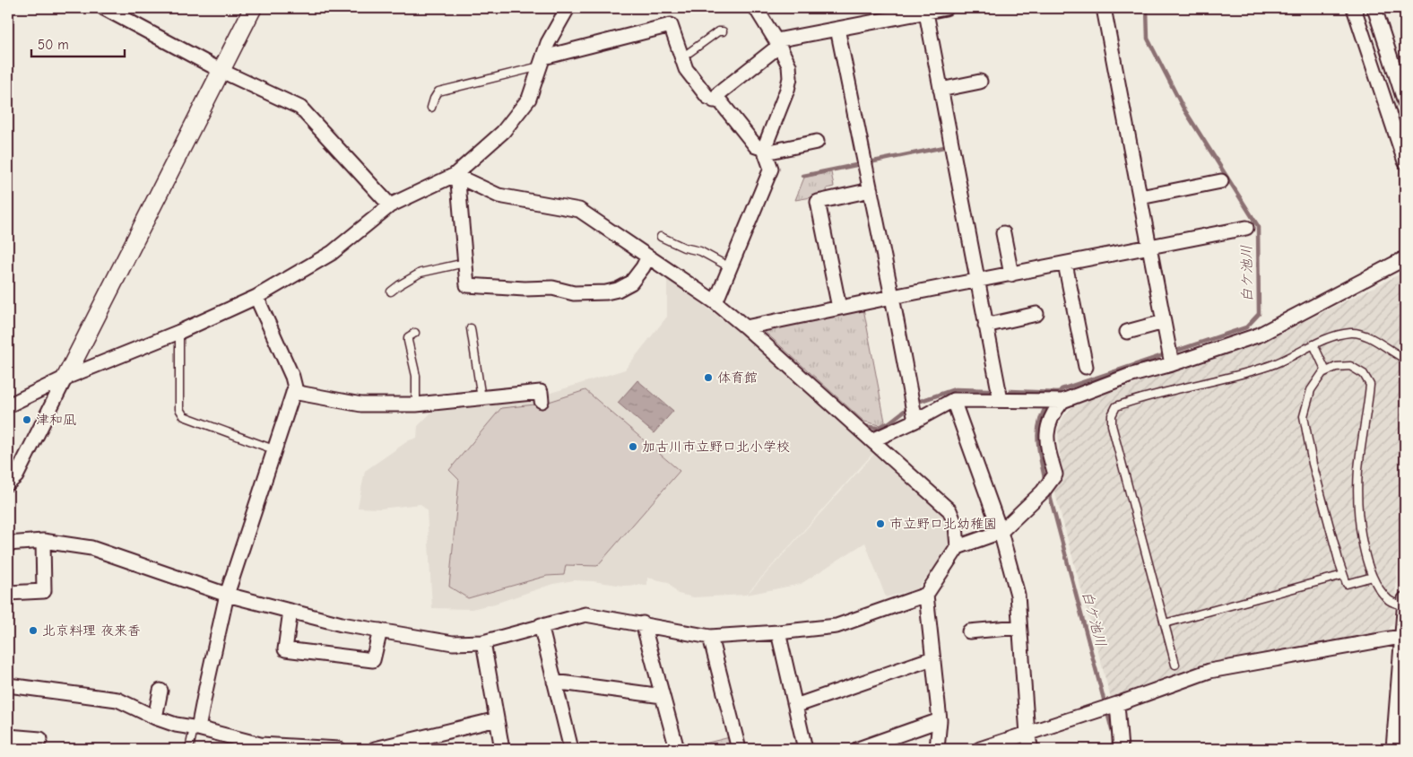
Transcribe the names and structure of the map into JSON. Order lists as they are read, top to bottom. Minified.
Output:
{"water":["白ケ池川"],"places":["体育館","津和凪","加古川市立野口北小学校","市立野口北幼稚園","北京料理 夜来香"],"scale_bar":"50 m"}
